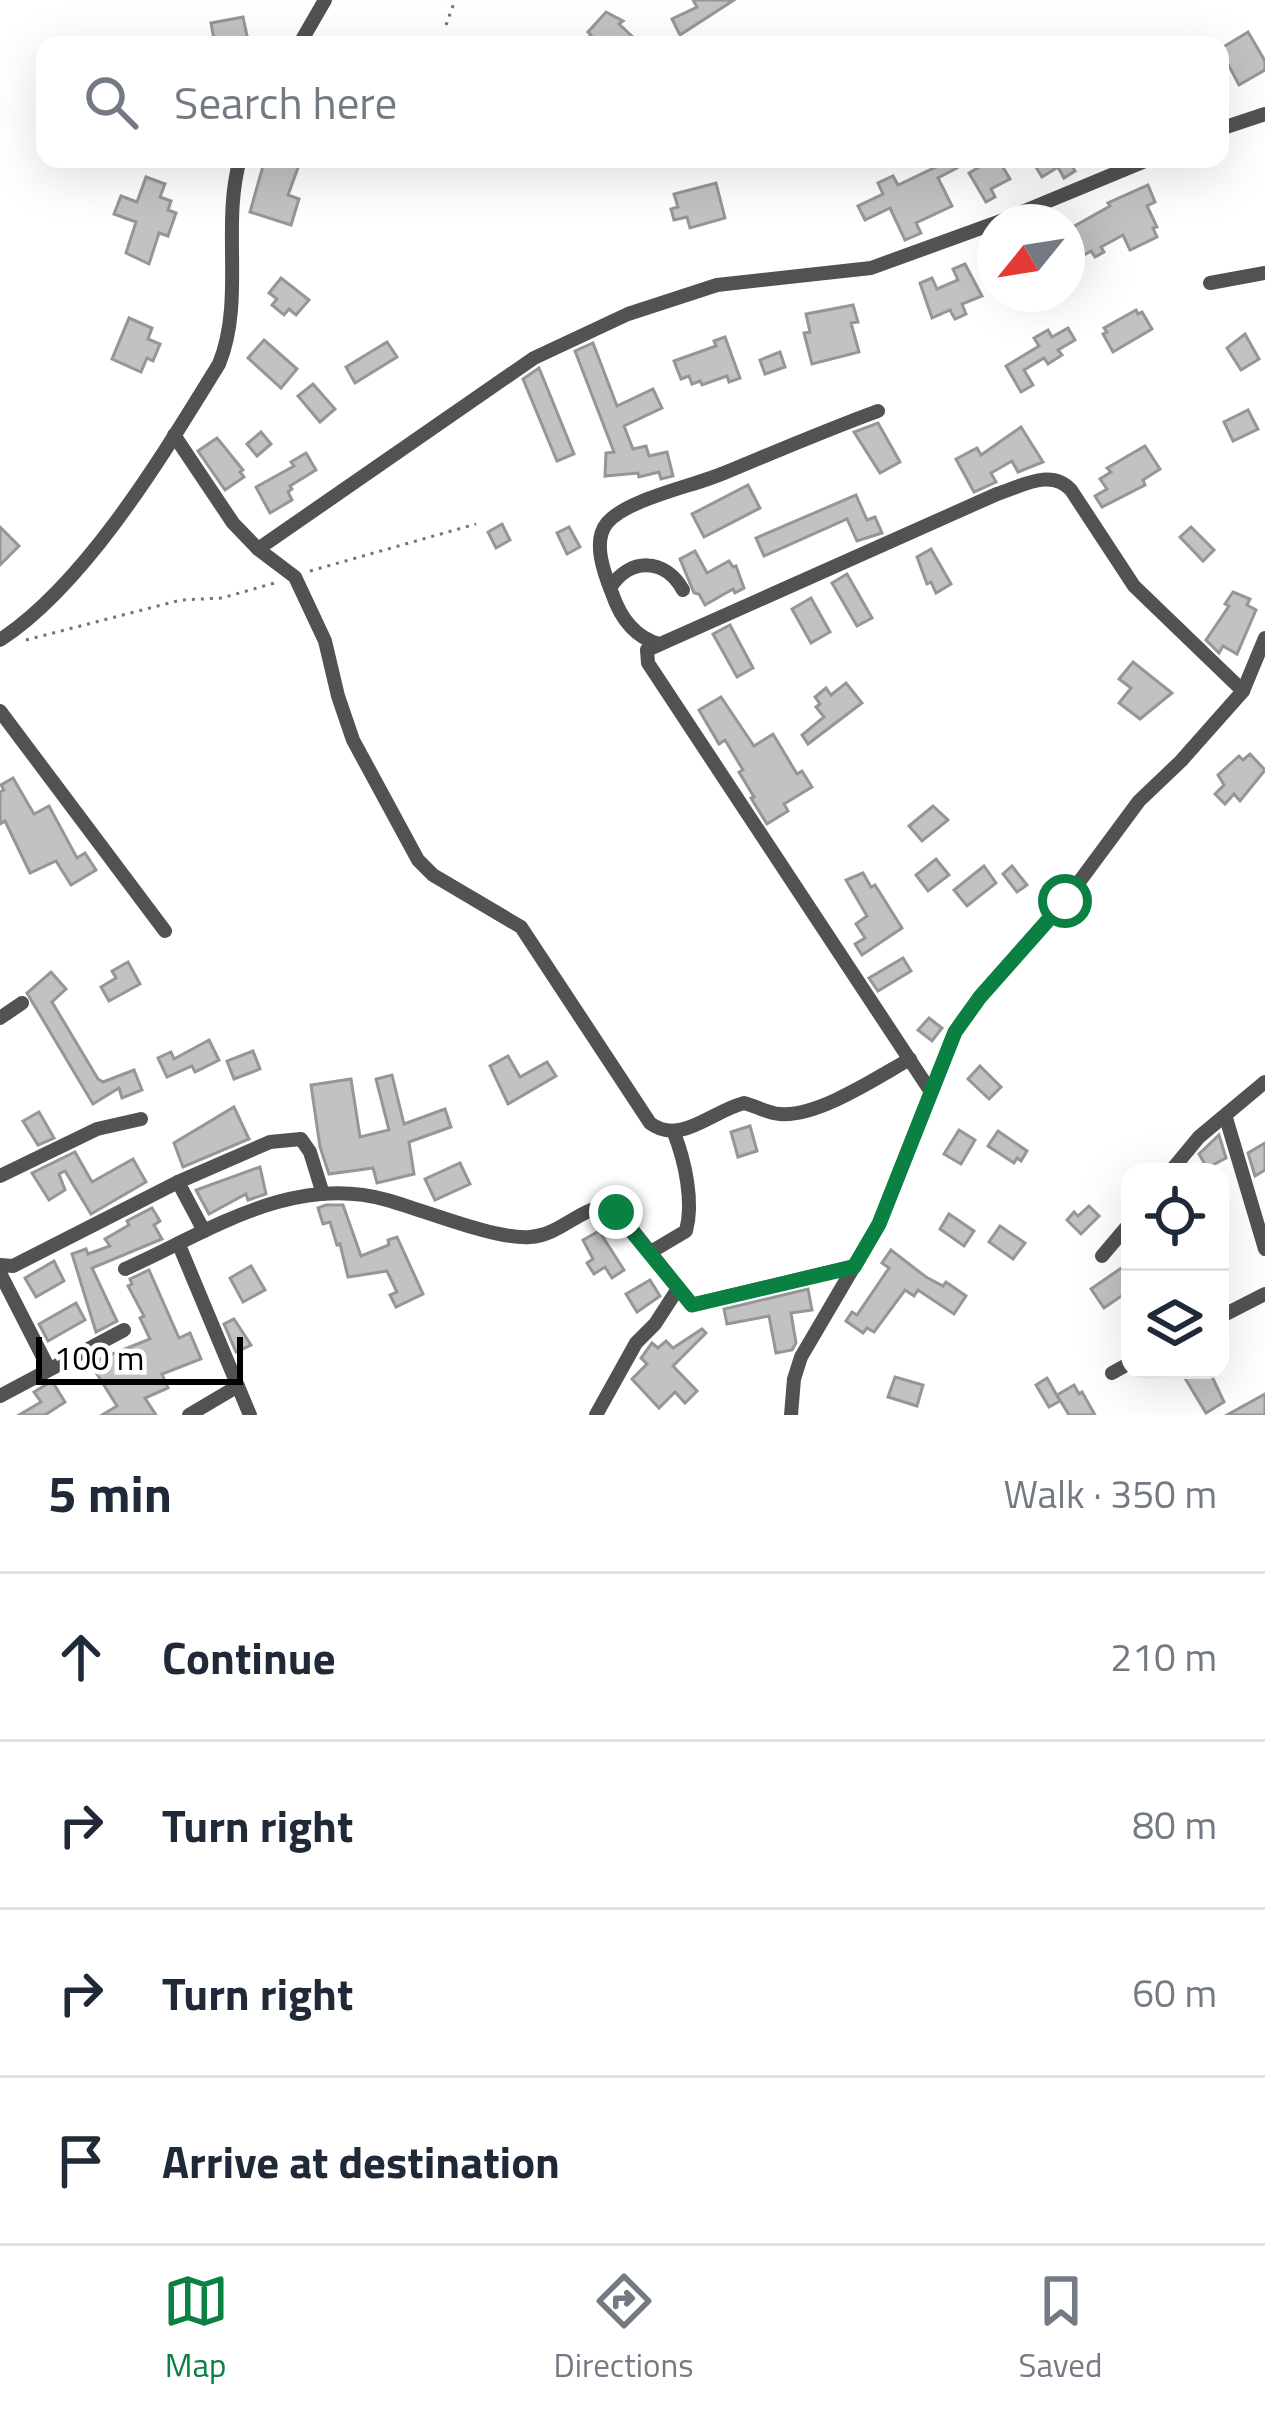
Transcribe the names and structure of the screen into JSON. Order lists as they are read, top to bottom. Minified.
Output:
{"scale_bar":"100 m","north":"bottom left","page":{"search":"Search here","scale":"100 m","heading":["5 min","Walk · 350 m"],"list":[["Continue","210 m"],["Turn right","80 m"],["Turn right","60 m"],"Arrive at destination"],"nav":["Map","Directions","Saved"]}}
